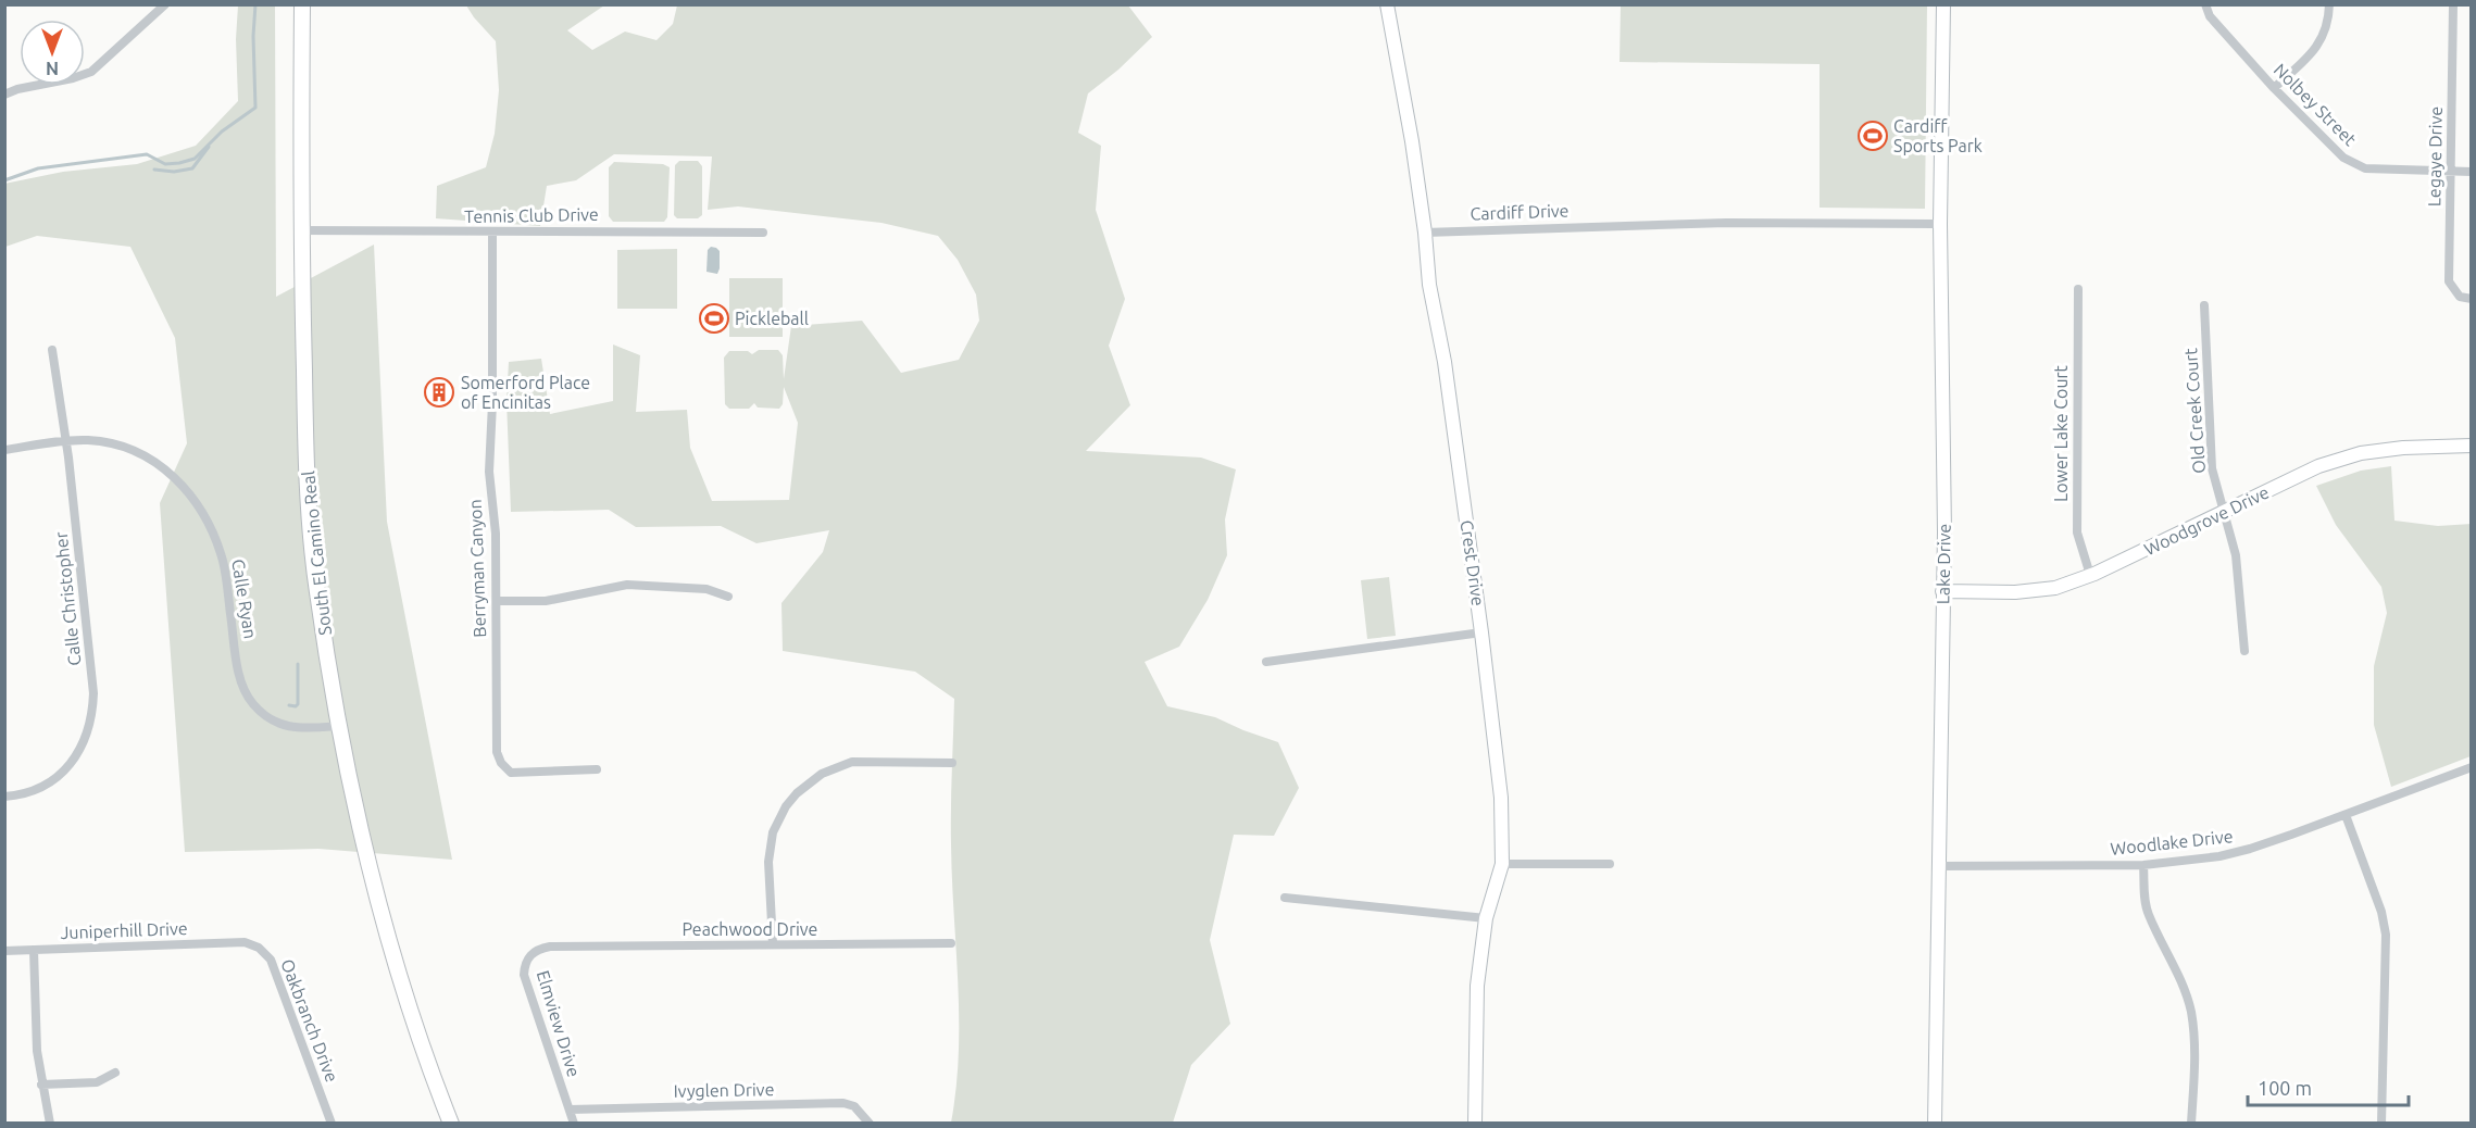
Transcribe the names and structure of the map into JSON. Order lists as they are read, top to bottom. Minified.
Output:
{"streets":{"main road":["South El Camino Real"],"street":["Nolbey Street","Legaye Drive","Cardiff Drive","Tennis Club Drive","Old Creek Court","Lower Lake Court","Woodgrove Drive","Crest Drive","Lake Drive","Berryman Canyon","Calle Christopher","Calle Ryan","Woodlake Drive","Peachwood Drive","Juniperhill Drive","Oakbranch Drive","Elmview Drive","Ivyglen Drive"]},"crossings":[["Nolbey Street","Legaye Drive"],["Cardiff Drive","Crest Drive"],["Cardiff Drive","Lake Drive"],["Tennis Club Drive","South El Camino Real"],["Tennis Club Drive","Berryman Canyon"],["Old Creek Court","Woodgrove Drive"],["Lower Lake Court","Woodgrove Drive"],["Woodgrove Drive","Lake Drive"],["South El Camino Real","Calle Ryan"],["Lake Drive","Woodlake Drive"],["Calle Christopher","Calle Ryan"],["Peachwood Drive","Elmview Drive"],["Juniperhill Drive","Oakbranch Drive"],["Elmview Drive","Ivyglen Drive"]],"places":{"sports":["Cardiff Sports Park","Pickleball"],"building":["Somerford Place of Encinitas"]},"scale_bar":"100 m","north":"bottom"}
